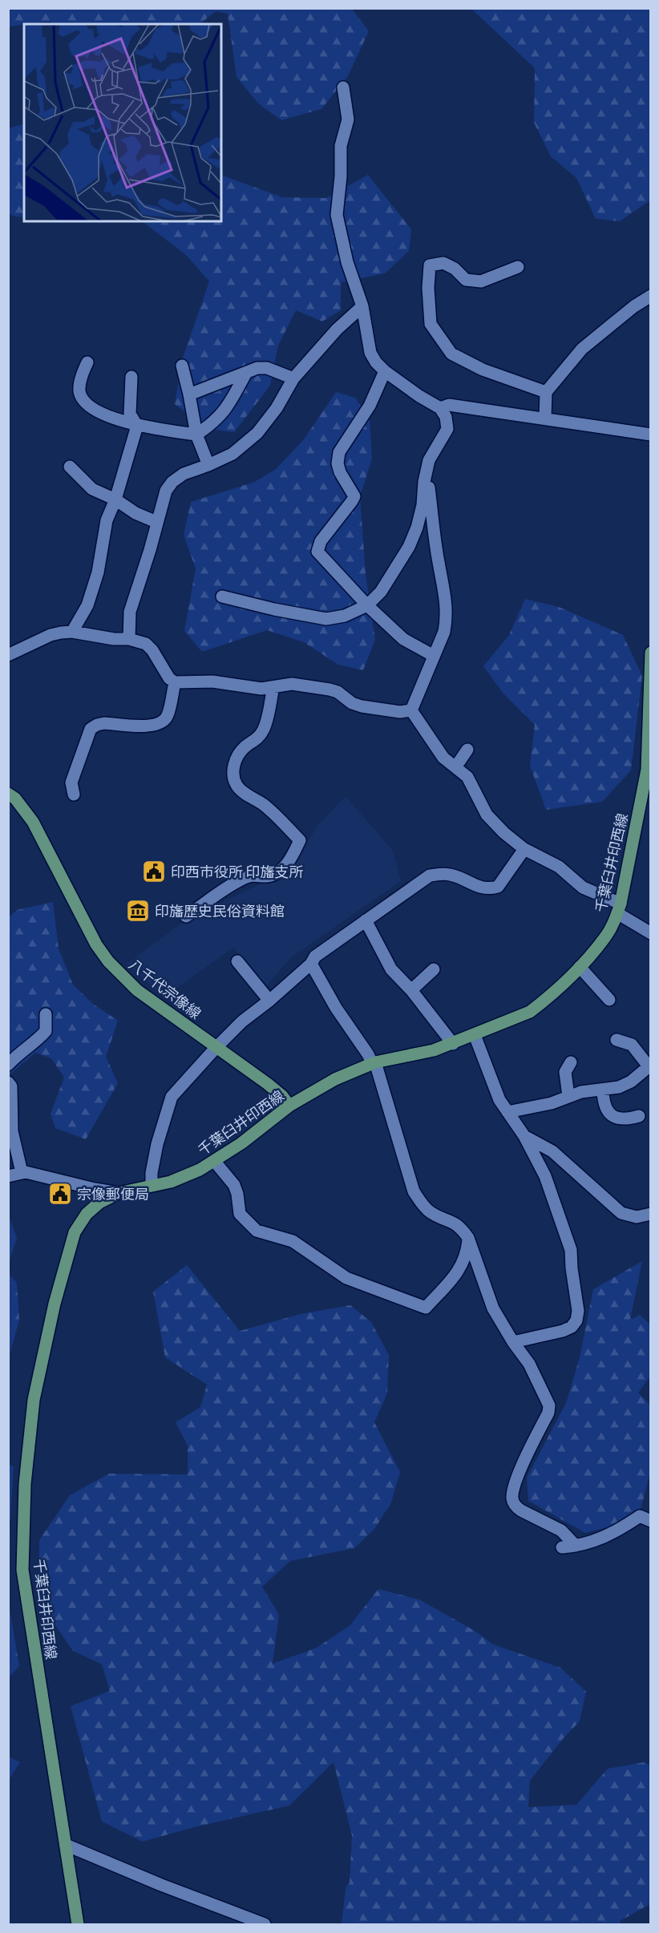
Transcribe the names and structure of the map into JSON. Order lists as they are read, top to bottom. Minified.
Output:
{"streets":{"main road":["千葉臼井印西線","八千代宗像線"]},"crossings":[["千葉臼井印西線","八千代宗像線"]],"places":{"public building":["印西市役所 印旛支所","宗像郵便局"],"museum":["印旛歴史民俗資料館"]}}
